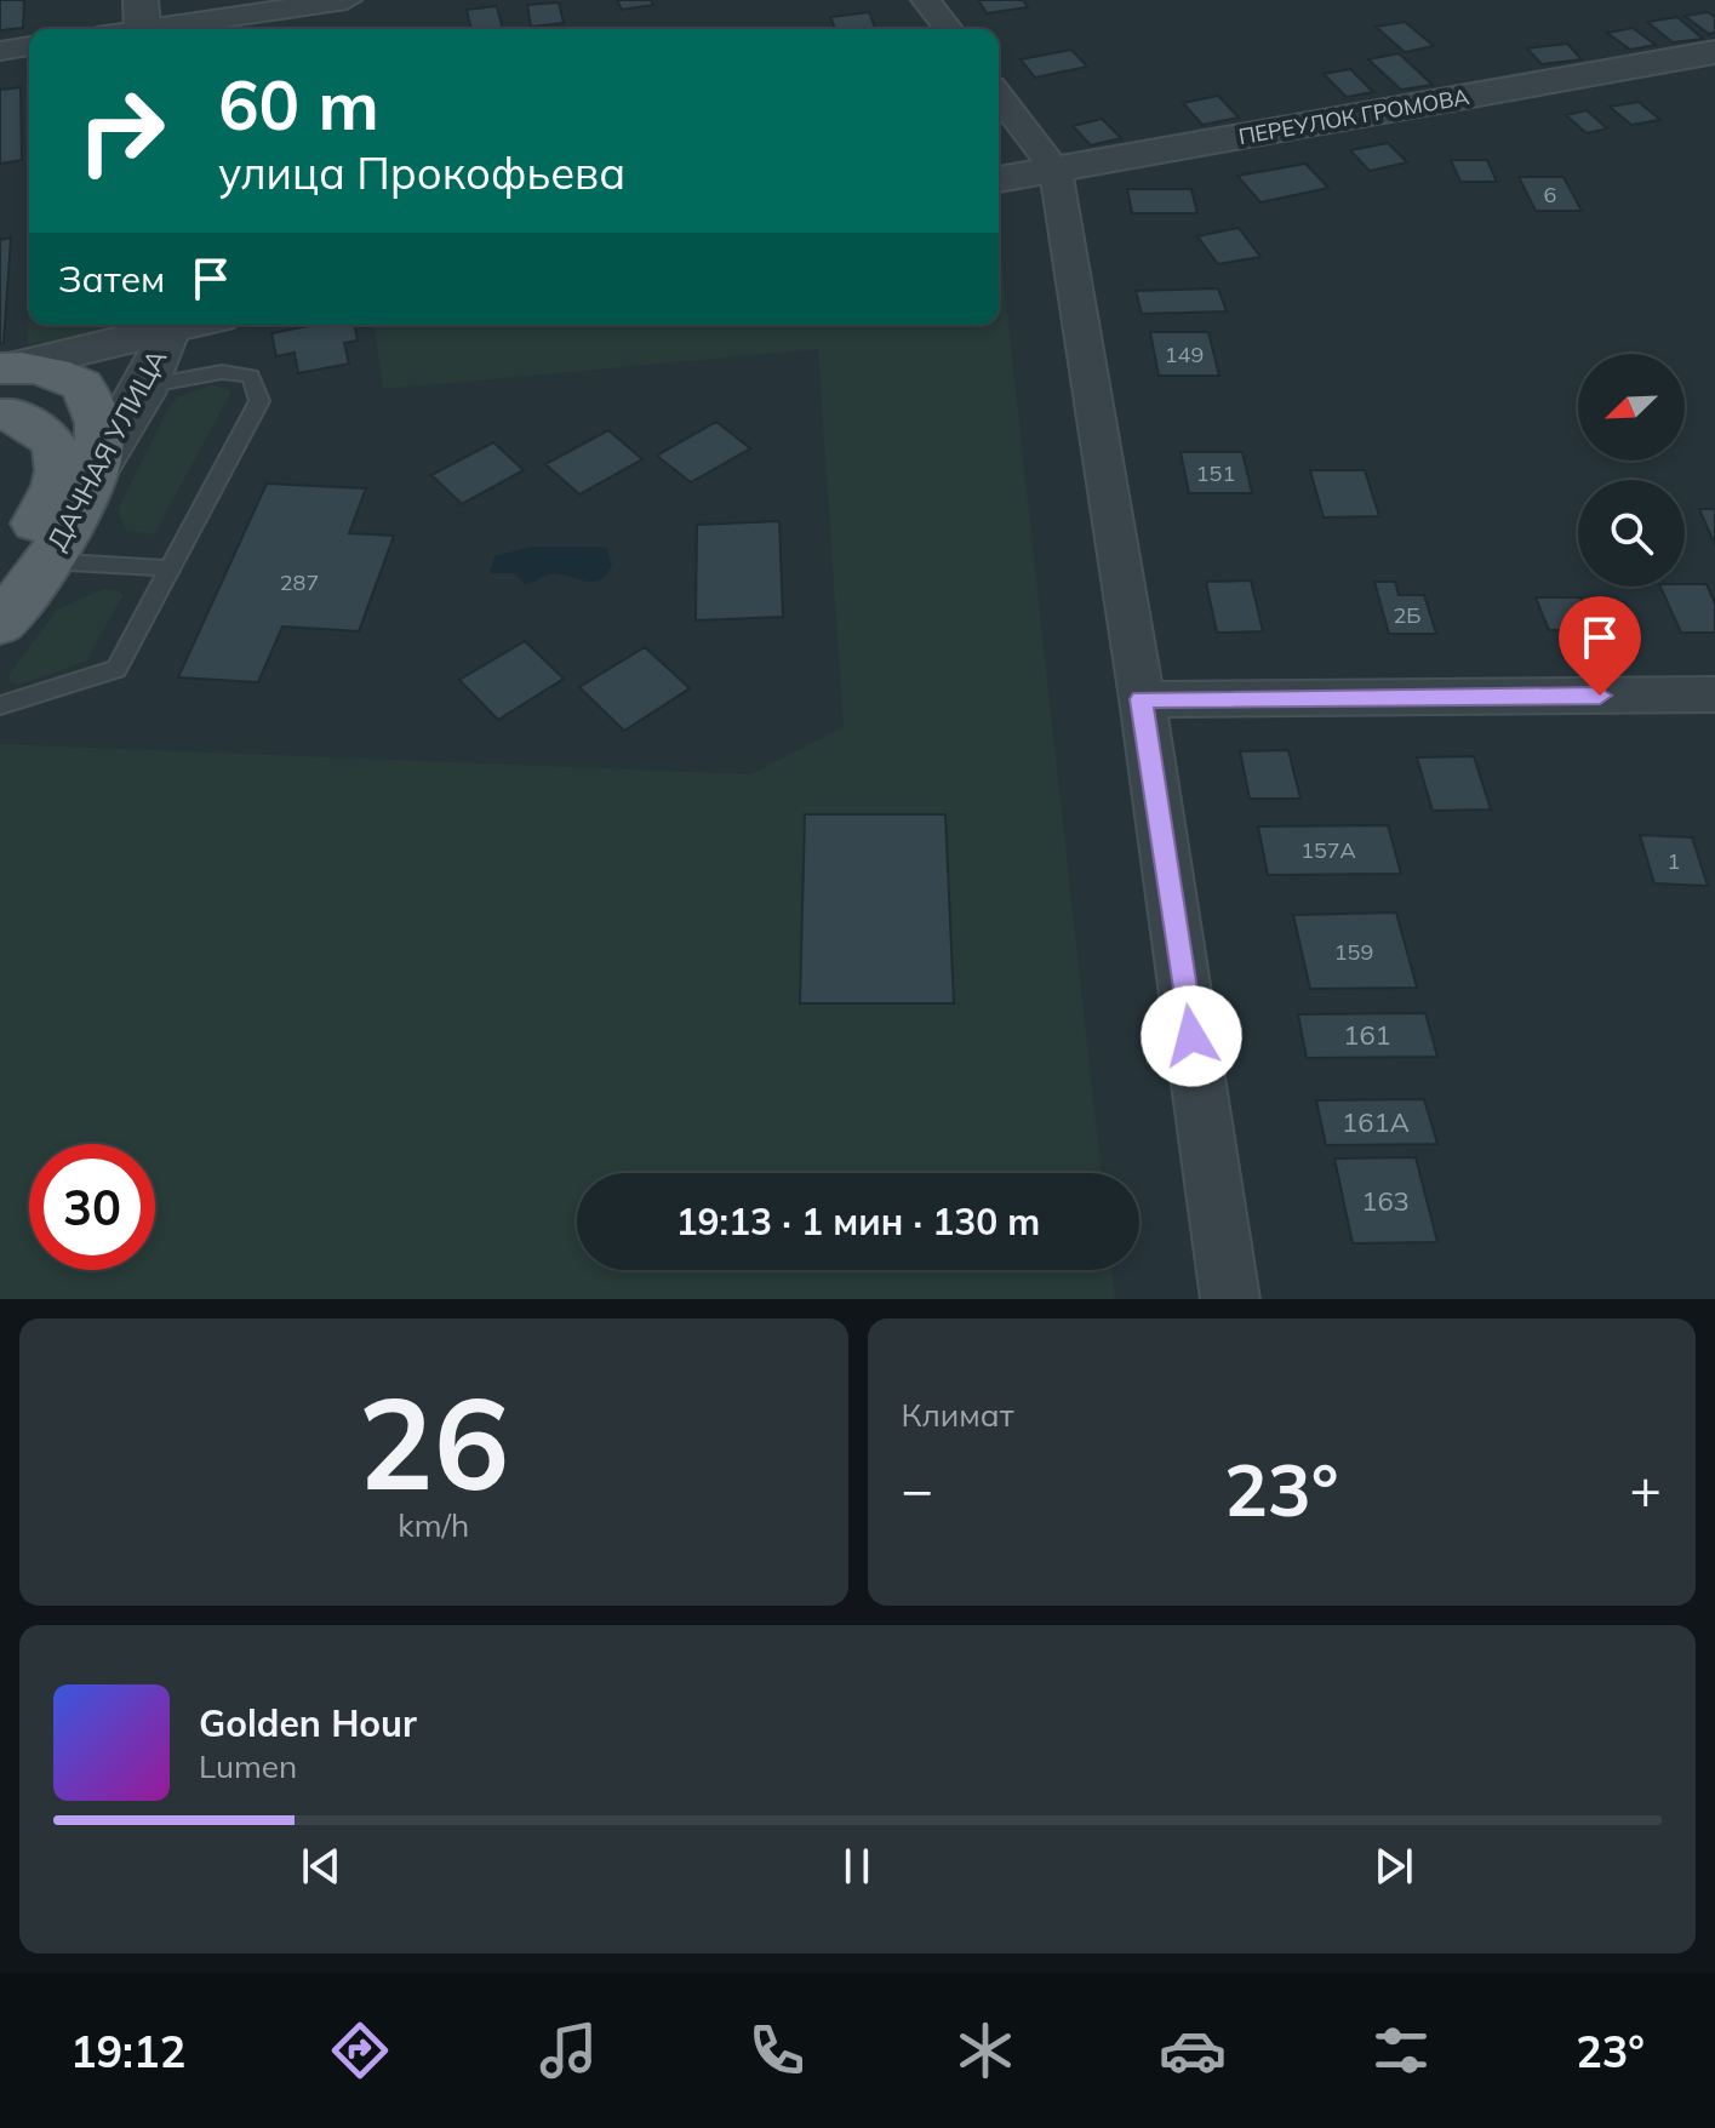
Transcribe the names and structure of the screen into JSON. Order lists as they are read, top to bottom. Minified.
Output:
{"streets":{"main road":["ДАЧНАЯ УЛИЦА"],"street":["ПЕРЕУЛОК ГРОМОВА"]},"house_numbers":["6","149","151","287","2Б","157А","1","159","161","161А","163"],"north":"bottom left","page":{"turn":["60 m","улица Прокофьева"],"then":"Затем","limit":"30","trip":"19:13 · 1 мин · 130 m","tile":[["26","km/h"],"Климат"],"heat":["−","23°","+"],"song":["Golden Hour","Lumen"],"tabs":["19:12","23°"]}}
